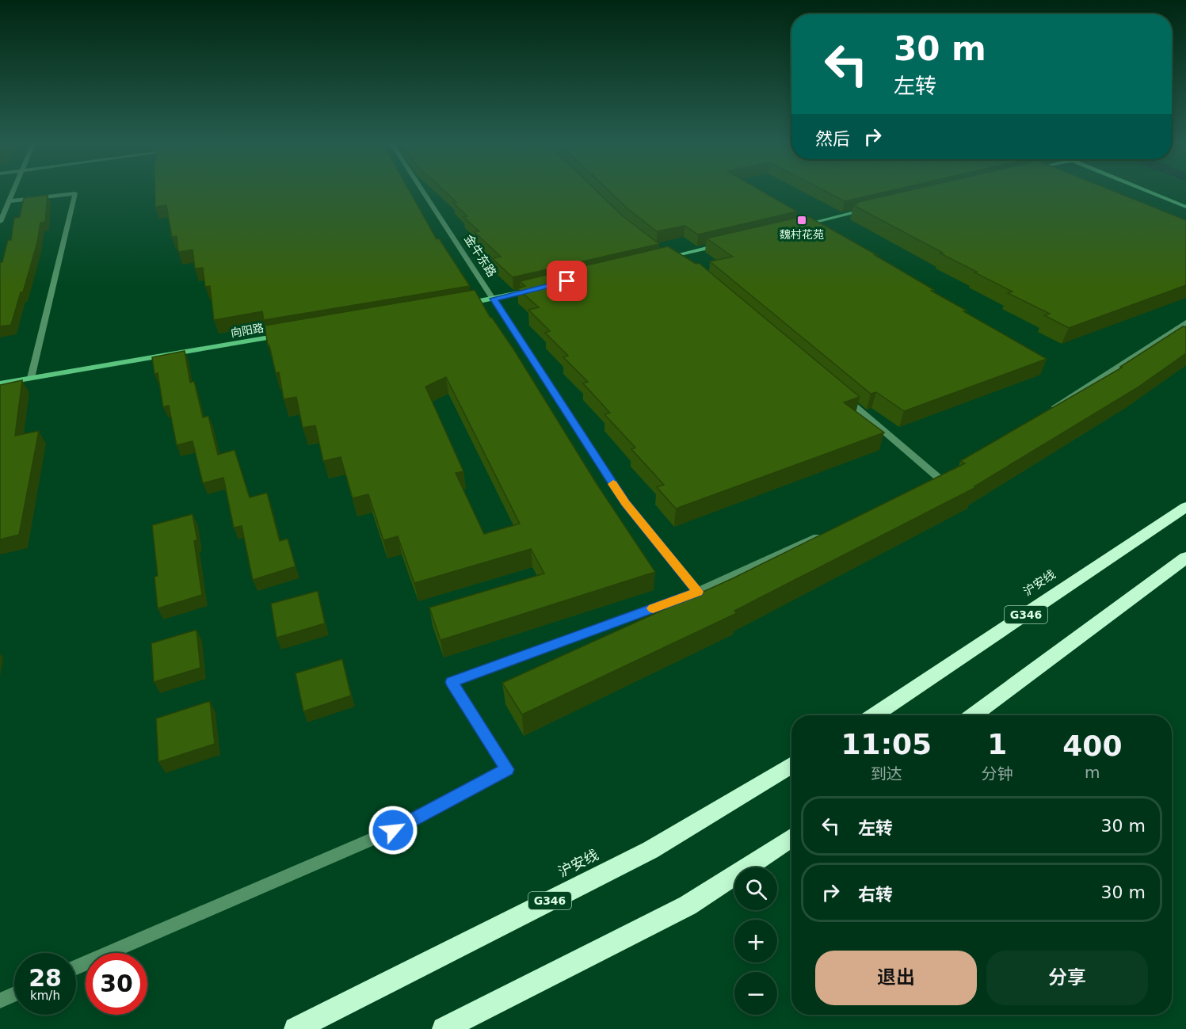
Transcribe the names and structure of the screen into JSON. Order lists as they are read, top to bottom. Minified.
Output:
{"streets":{"highway":["沪安线","G346"],"street":["金牛东路","向阳路"]},"places":{"transit":["魏村花苑"]},"page":{"turn":["30 m","左转"],"then":"然后","eta":["11:05","到达","1","分钟","400","m"],"list":[{"name":"左转","value":"30 m"},{"name":"右转","value":"30 m"}],"map_buttons":["+","−"],"buttons":["退出","分享"],"speed":"28 km/h","limit":"30"}}
